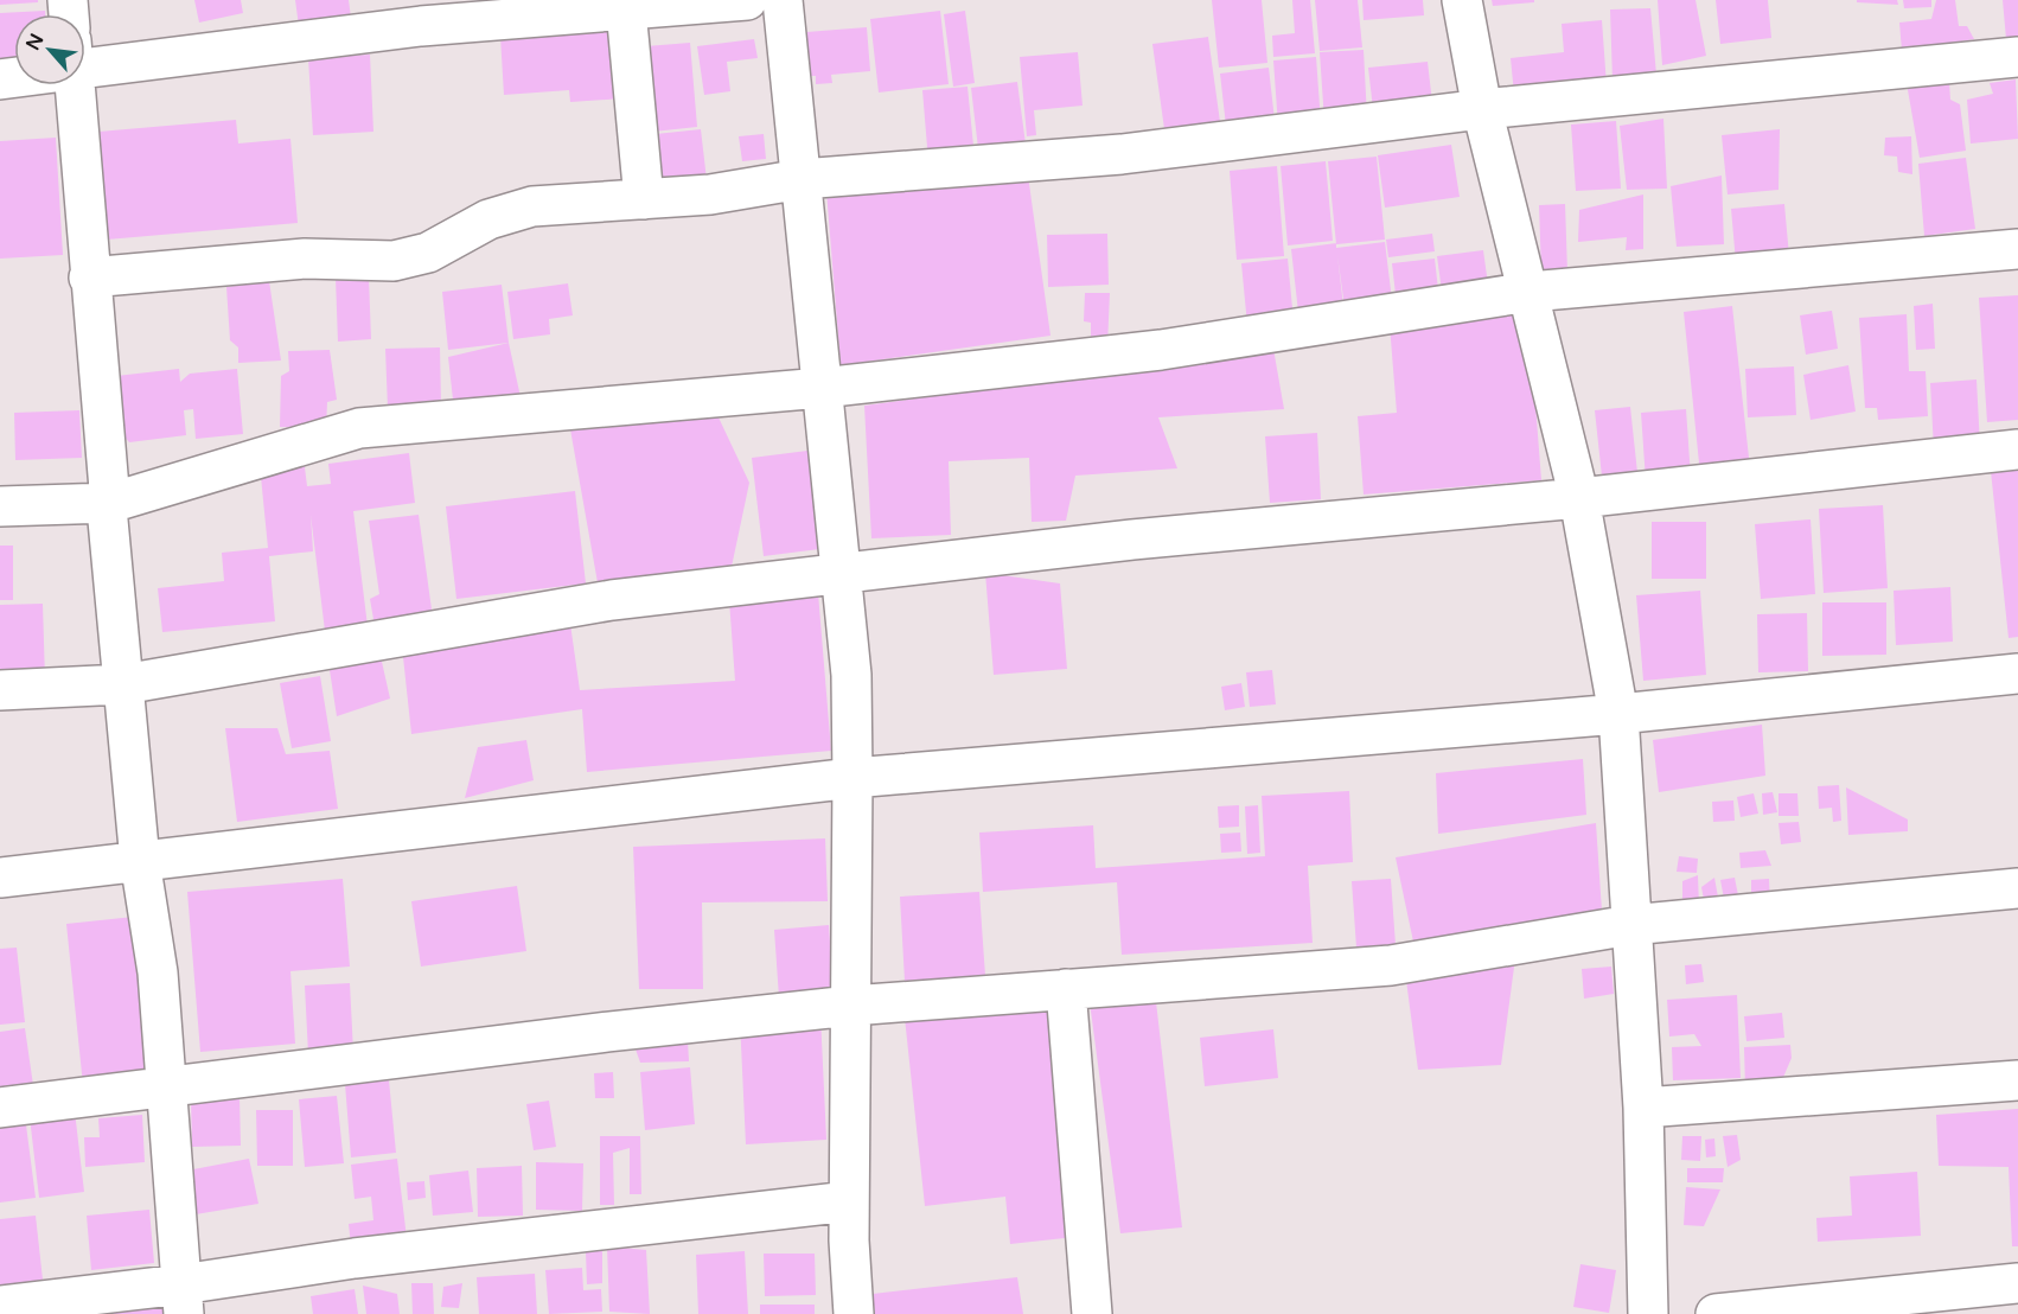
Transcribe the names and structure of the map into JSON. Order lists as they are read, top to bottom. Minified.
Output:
{"north":"top left"}
